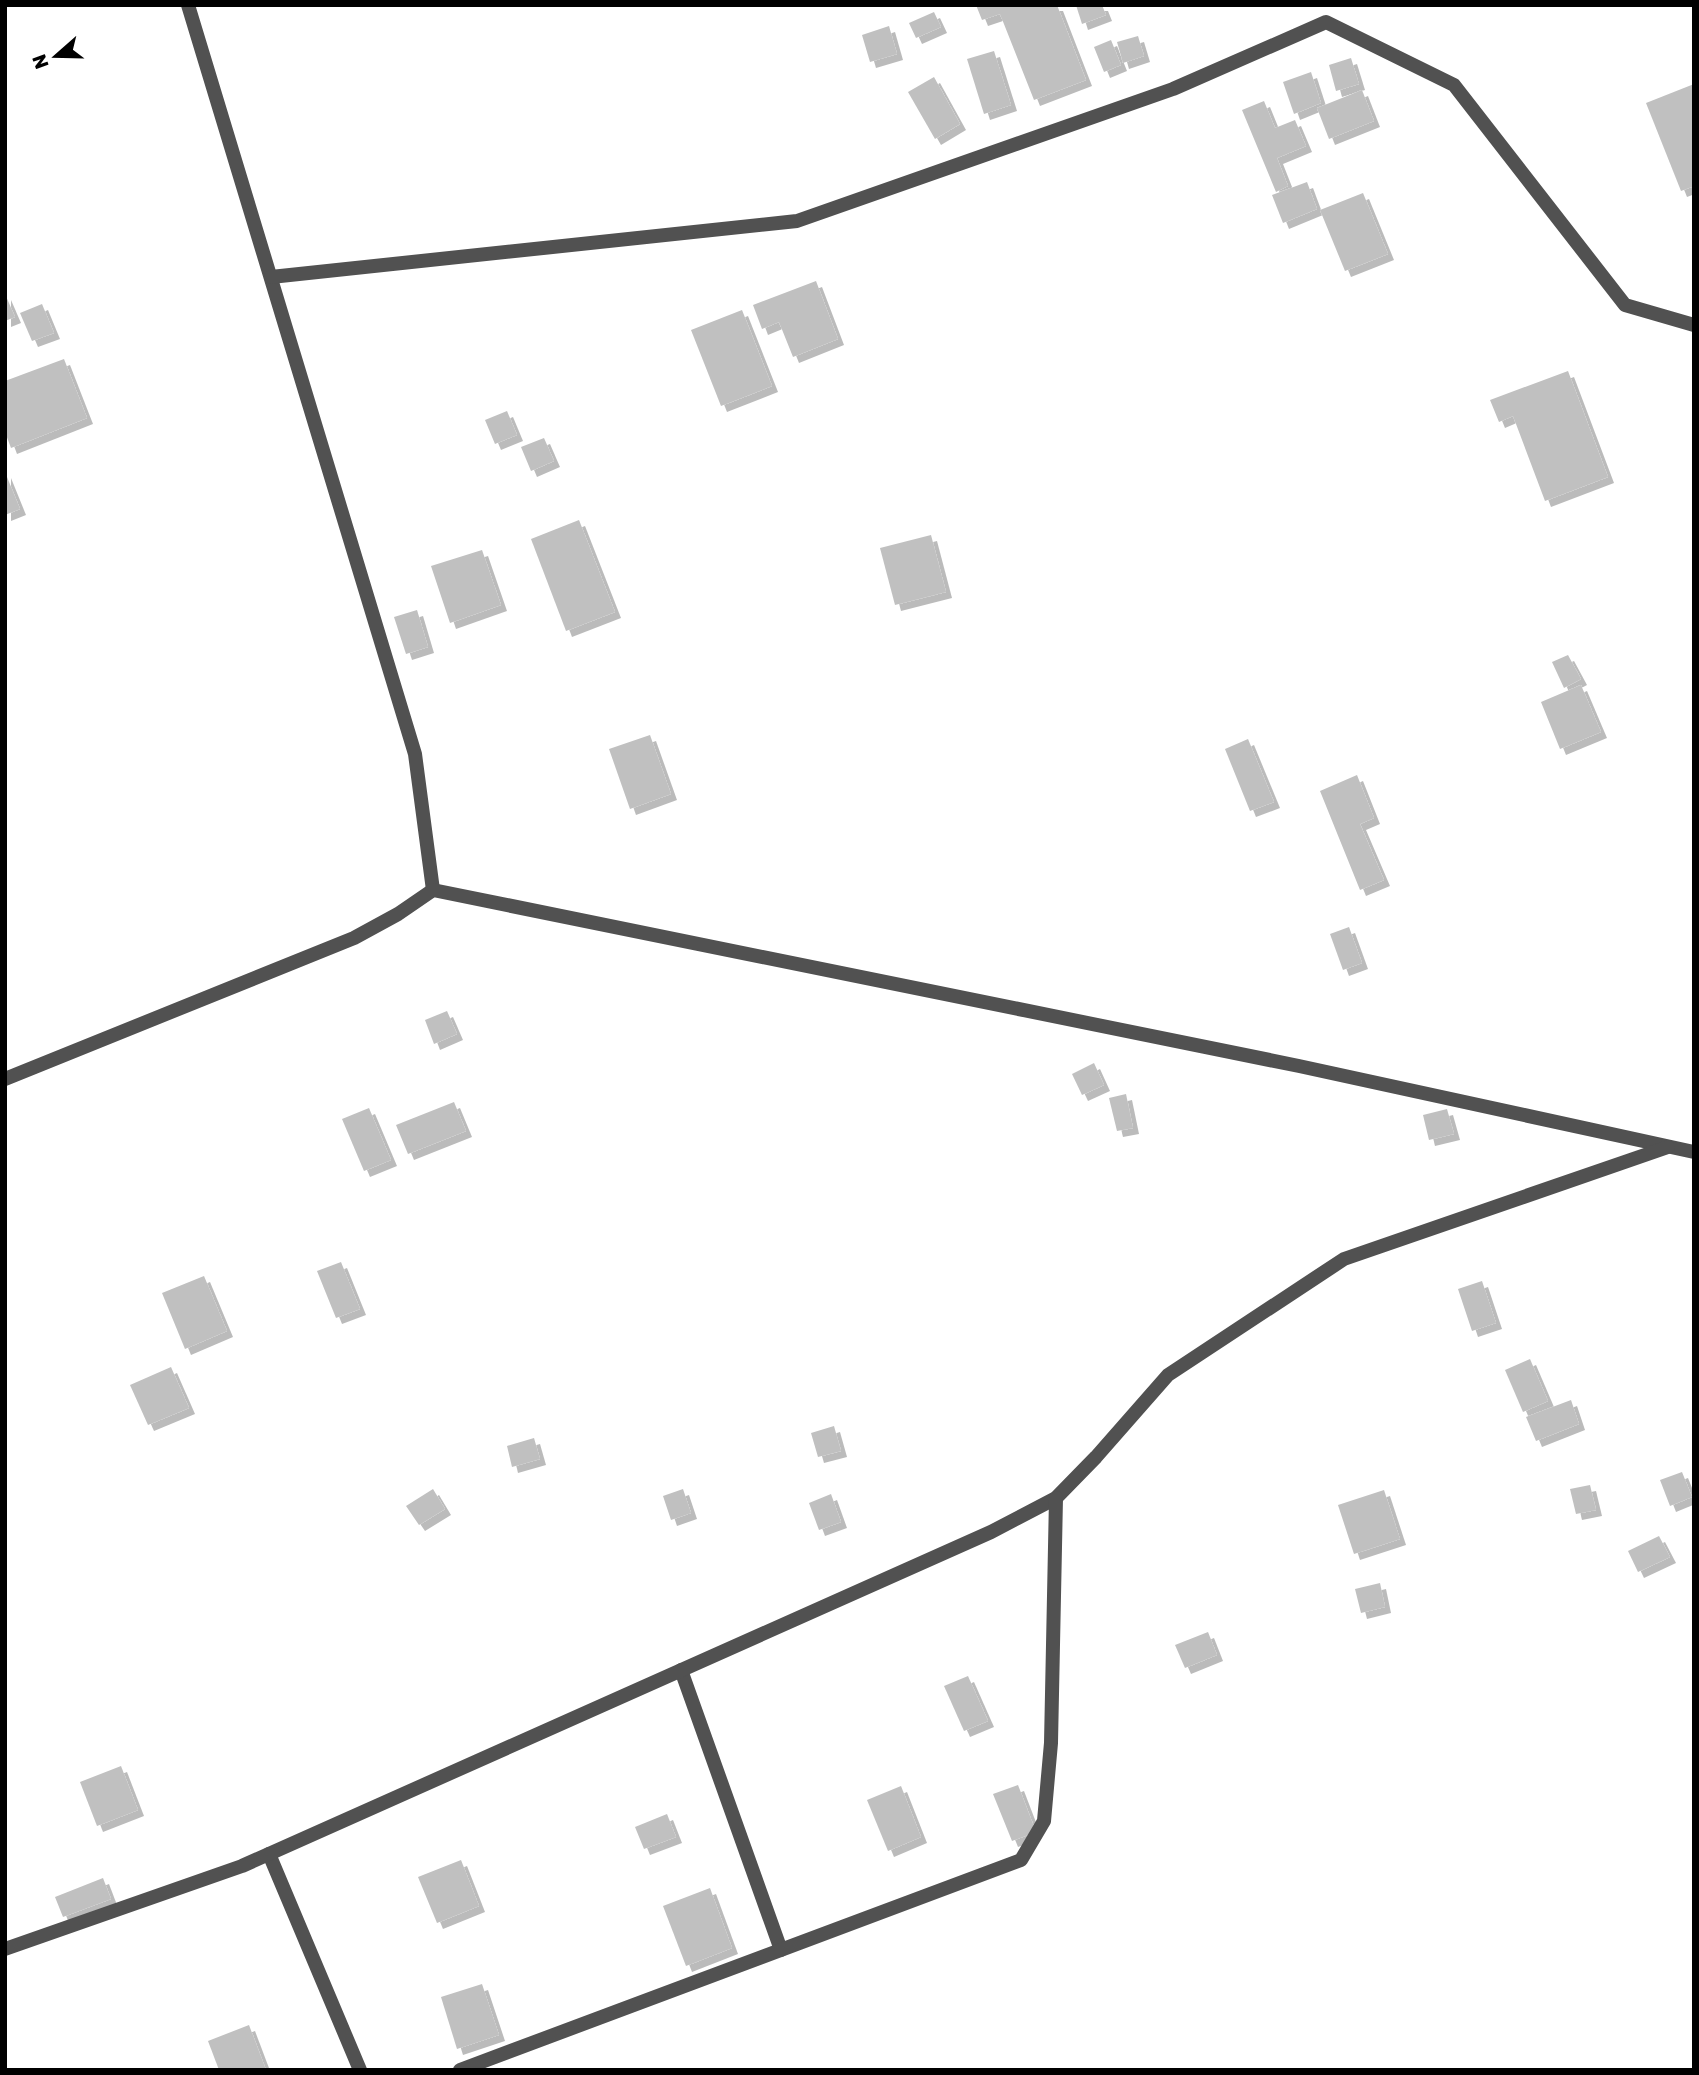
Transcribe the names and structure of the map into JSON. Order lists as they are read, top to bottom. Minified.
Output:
{"north":"left"}
